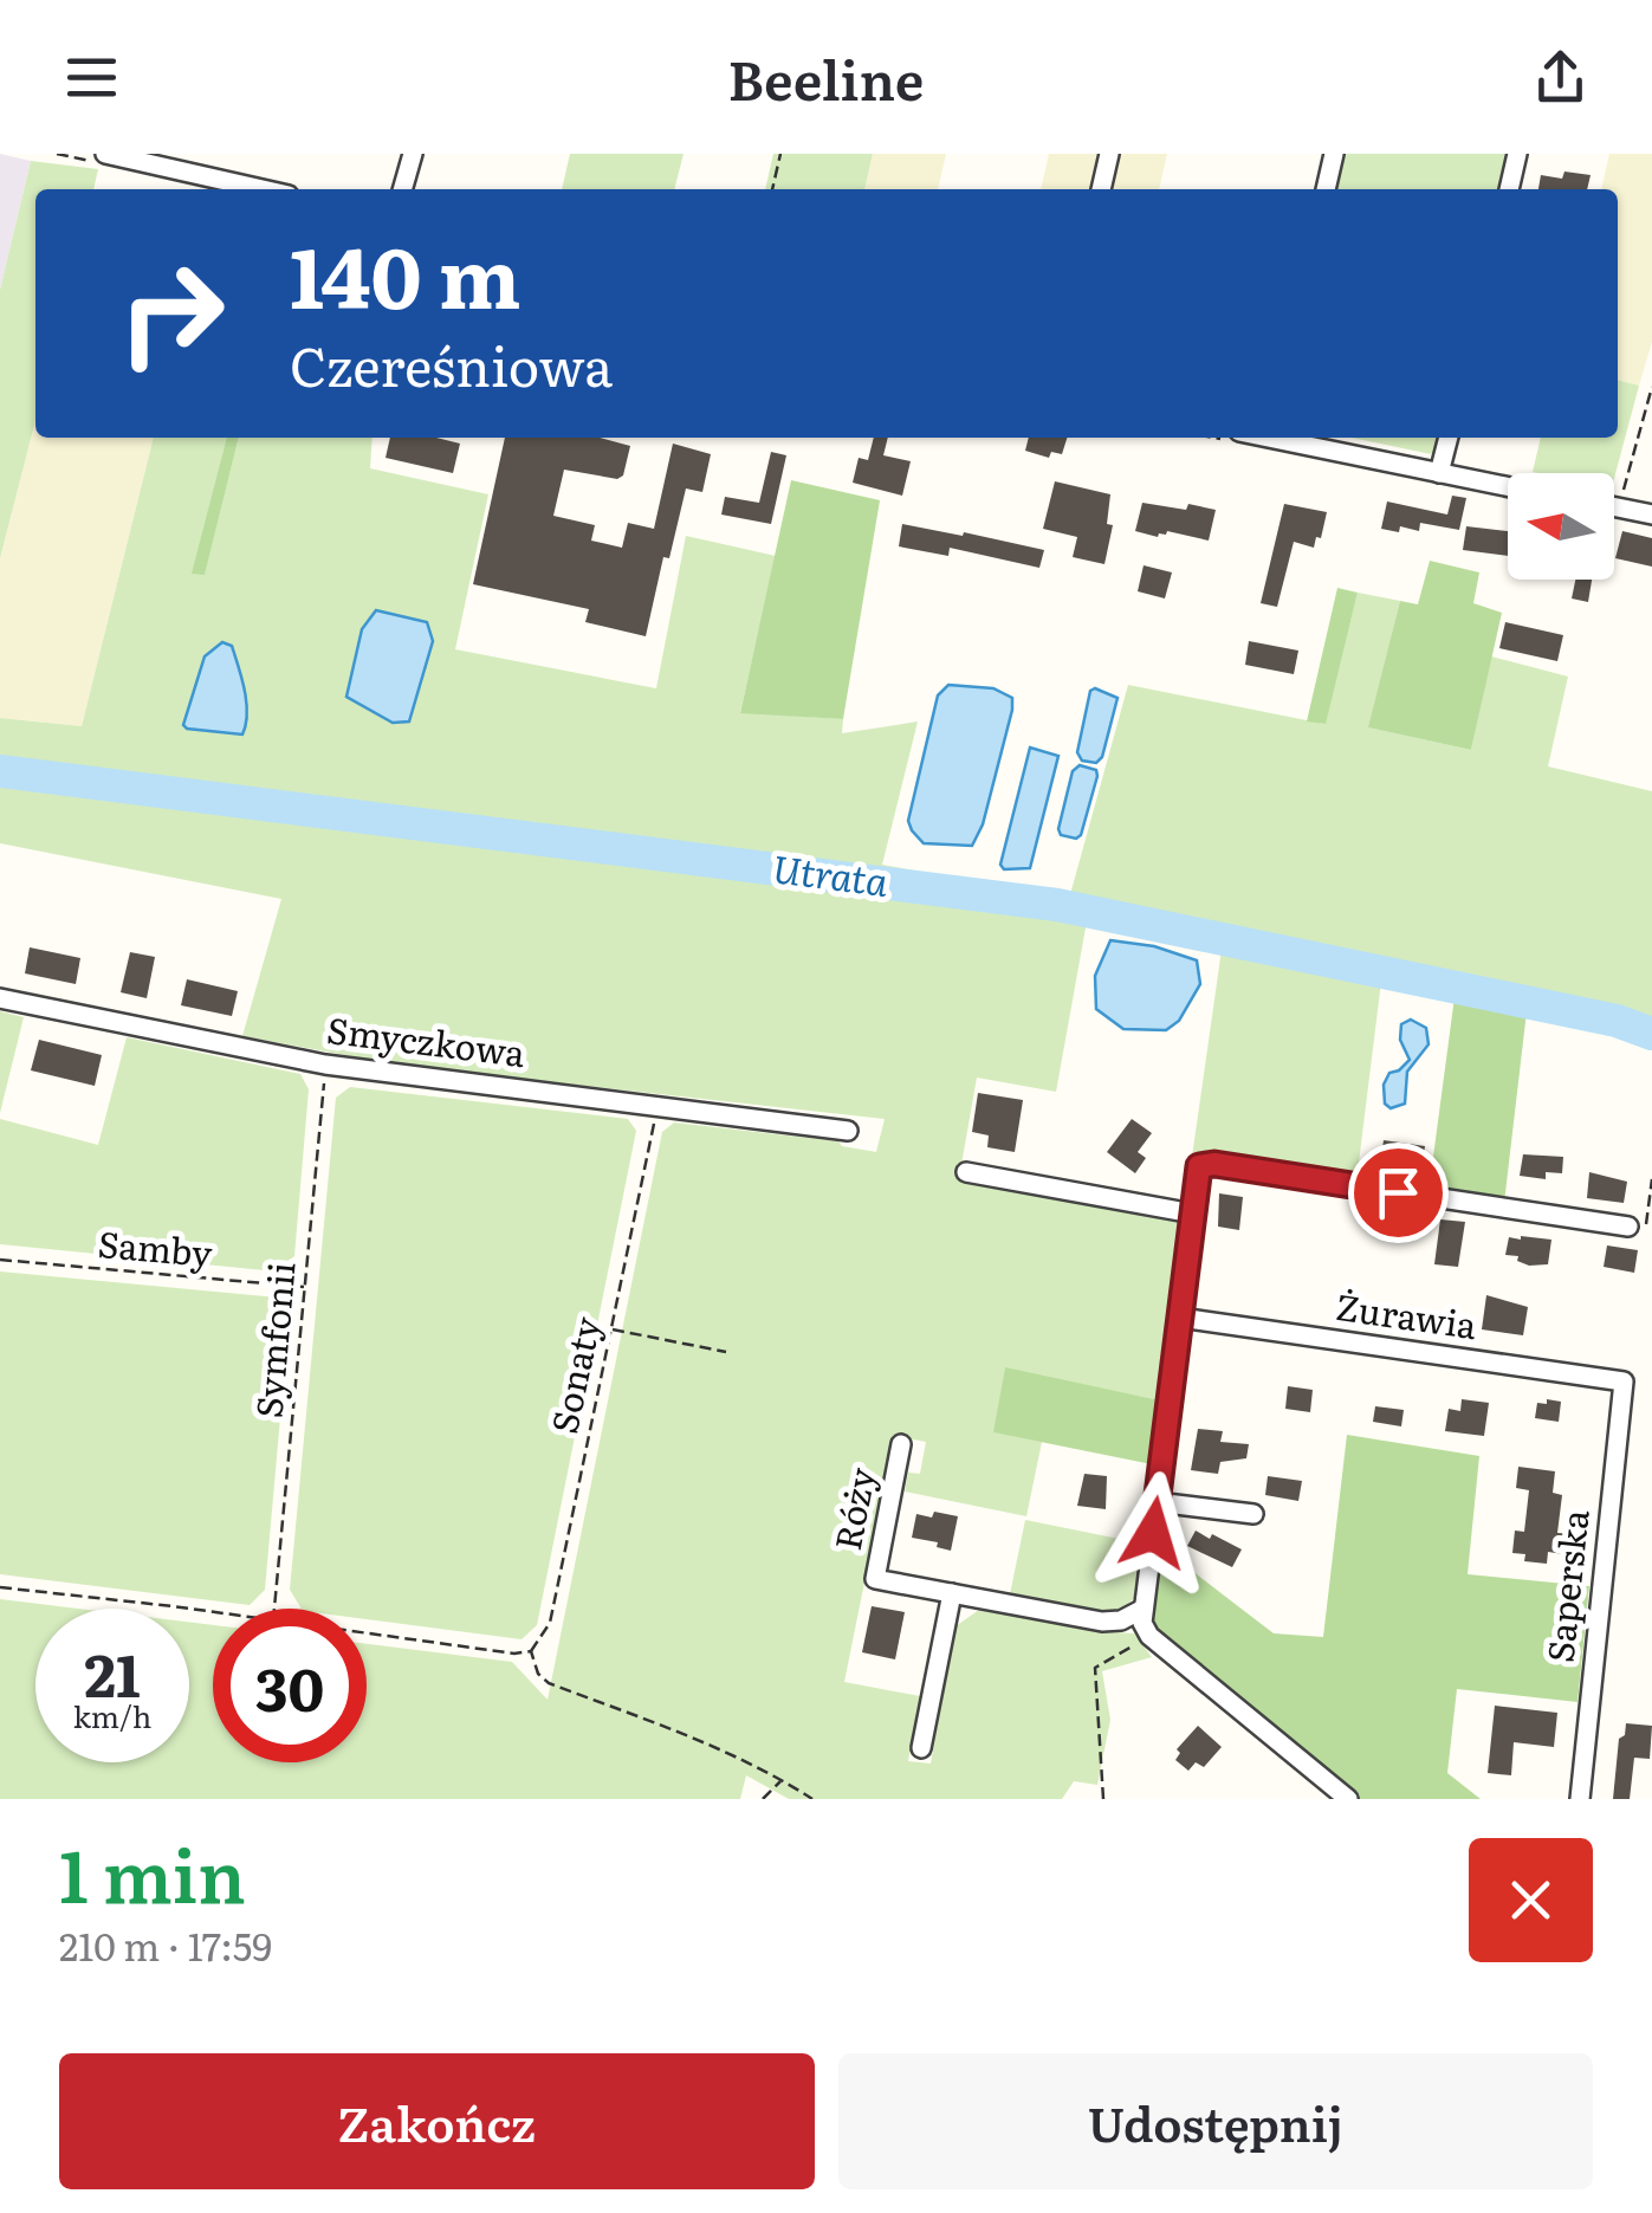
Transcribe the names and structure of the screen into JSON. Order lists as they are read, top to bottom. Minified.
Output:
{"streets":{"street":["Smyczkowa","Żurawia","Róży","Saperska"],"path":["Samby","Symfonii","Sonaty"]},"crossings":[["Smyczkowa","Symfonii"],["Smyczkowa","Sonaty"],["Samby","Symfonii"],["Żurawia","Saperska"]],"water":["Utrata"],"north":"left","page":{"header":"Beeline","turn":["140 m","Czereśniowa"],"speed":"21 km/h","limit":"30","heading":["1 min","210 m · 17:59"],"buttons":["Zakończ","Udostępnij"]}}
